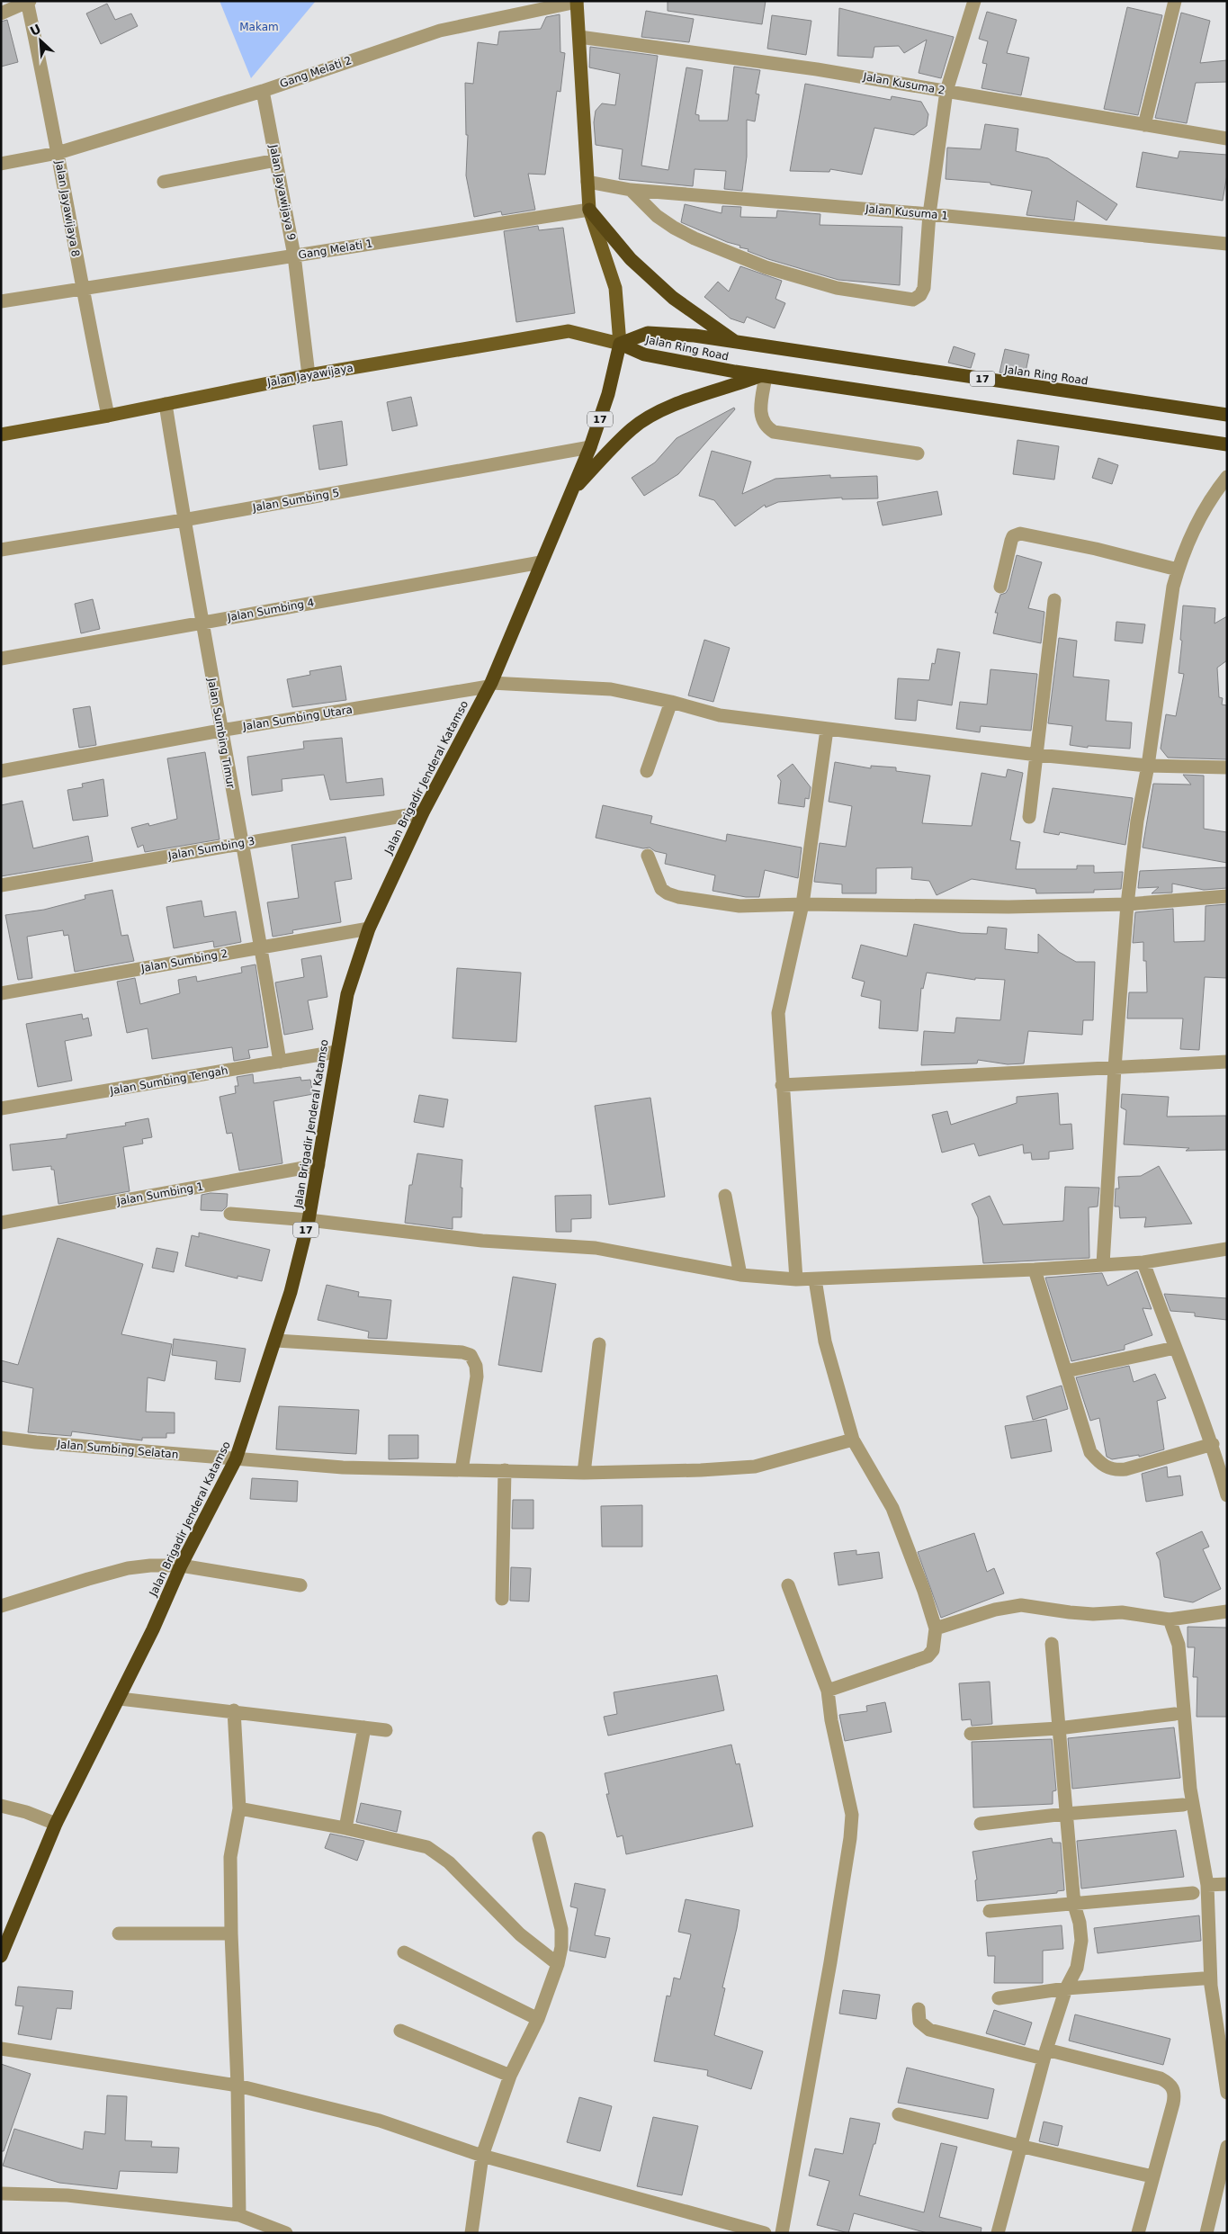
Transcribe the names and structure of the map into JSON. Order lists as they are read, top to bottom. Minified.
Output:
{"streets":{"highway":["Jalan Ring Road","17","Jalan Brigadir Jenderal Katamso"],"main road":["Jalan Jayawijaya"],"street":["Gang Melati 2","Jalan Kusuma 2","Jalan Jayawijaya 9","Jalan Jayawijaya 8","Jalan Kusuma 1","Gang Melati 1","Jalan Sumbing 5","Jalan Sumbing 4","Jalan Sumbing Utara","Jalan Sumbing Timur","Jalan Sumbing 3","Jalan Sumbing 2","Jalan Sumbing Tengah","Jalan Sumbing 1","Jalan Sumbing Selatan"]},"crossings":[["Gang Melati 2","Jalan Jayawijaya 9"],["Gang Melati 2","Jalan Jayawijaya 8"],["Jalan Jayawijaya 9","Gang Melati 1"],["Jalan Jayawijaya 9","Jalan Jayawijaya"],["Jalan Jayawijaya 8","Gang Melati 1"],["Jalan Jayawijaya 8","Jalan Jayawijaya"],["Jalan Ring Road","Jalan Jayawijaya"],["Jalan Ring Road","17"],["Jalan Ring Road","Jalan Brigadir Jenderal Katamso"],["Jalan Jayawijaya","Jalan Sumbing Timur"],["Jalan Jayawijaya","Jalan Brigadir Jenderal Katamso"],["17","Jalan Brigadir Jenderal Katamso"],["Jalan Sumbing 5","Jalan Sumbing Timur"],["Jalan Sumbing 5","Jalan Brigadir Jenderal Katamso"],["Jalan Sumbing 4","Jalan Sumbing Timur"],["Jalan Sumbing 4","Jalan Brigadir Jenderal Katamso"],["Jalan Sumbing Utara","Jalan Sumbing Timur"],["Jalan Sumbing Utara","Jalan Brigadir Jenderal Katamso"],["Jalan Sumbing Timur","Jalan Sumbing 3"],["Jalan Sumbing Timur","Jalan Sumbing 2"],["Jalan Sumbing Timur","Jalan Sumbing Tengah"],["Jalan Brigadir Jenderal Katamso","Jalan Sumbing 3"],["Jalan Brigadir Jenderal Katamso","Jalan Sumbing 2"],["Jalan Brigadir Jenderal Katamso","Jalan Sumbing Tengah"],["Jalan Brigadir Jenderal Katamso","Jalan Sumbing 1"],["Jalan Brigadir Jenderal Katamso","Jalan Sumbing Selatan"]],"parks":["Makam"],"north":"top left"}
